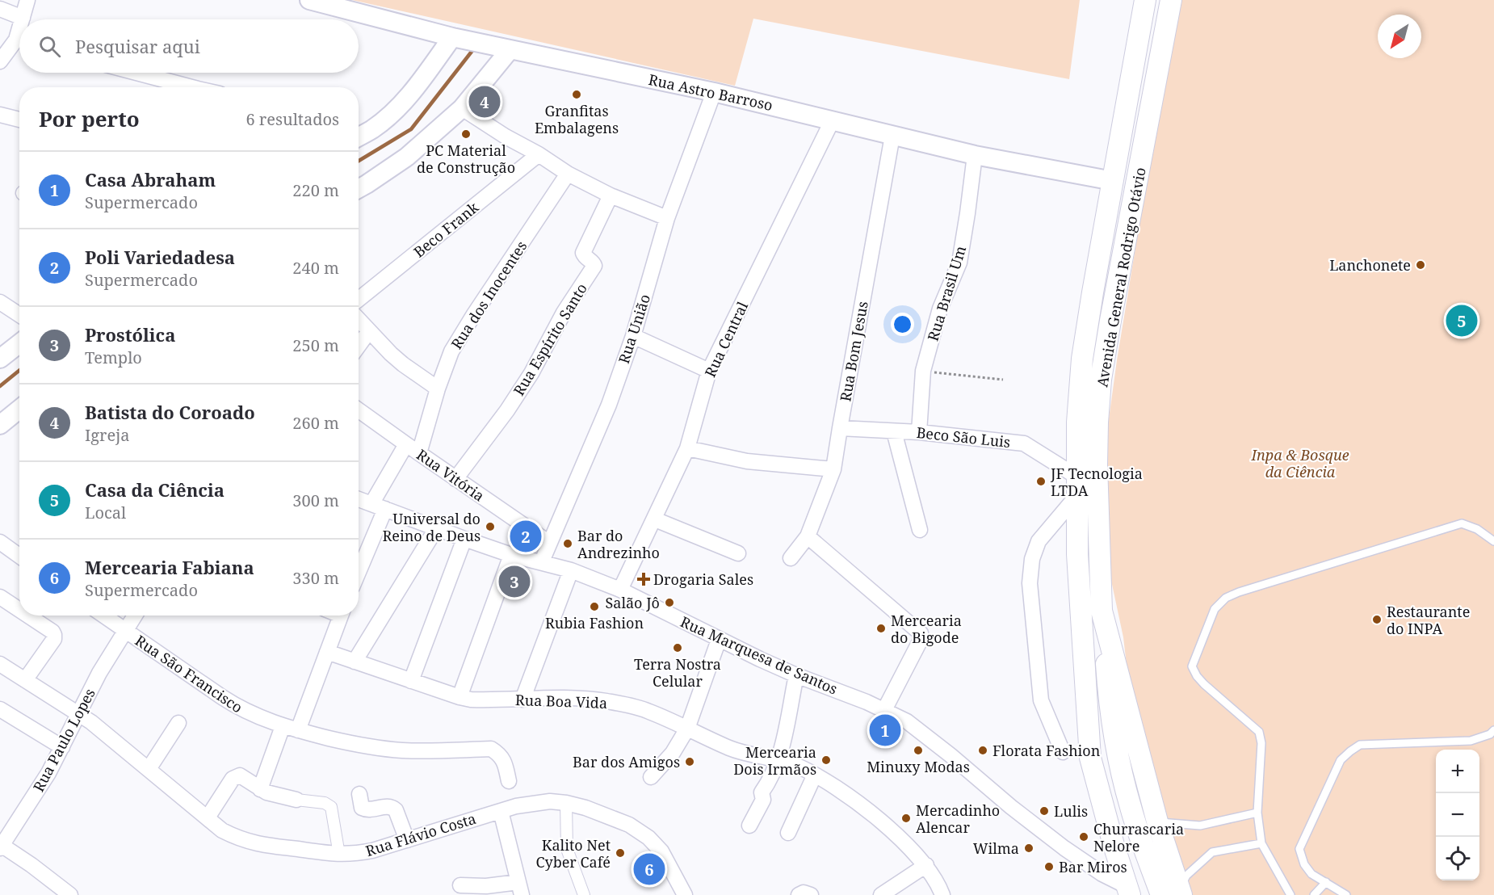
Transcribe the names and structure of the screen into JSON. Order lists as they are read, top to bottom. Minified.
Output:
{"streets":{"main road":["Avenida General Rodrigo Otávio"],"street":["Rua Astro Barroso","Beco Frank","Rua Brasil Um","Rua dos Inocentes","Rua União","Rua Espírito Santo","Rua Central","Rua Bom Jesus","Beco São Luis","Rua Vitória","Rua Marquesa de Santos","Rua São Francisco","Rua Boa Vida","Rua Paulo Lopes","Rua Flávio Costa"]},"crossings":[["Rua Astro Barroso","Avenida General Rodrigo Otávio"],["Rua Astro Barroso","Rua Brasil Um"],["Rua Astro Barroso","Rua União"],["Rua Astro Barroso","Rua Central"],["Rua Astro Barroso","Rua Bom Jesus"],["Avenida General Rodrigo Otávio","Beco São Luis"],["Avenida General Rodrigo Otávio","Rua Marquesa de Santos"],["Rua Brasil Um","Beco São Luis"],["Rua dos Inocentes","Rua Vitória"],["Rua União","Rua Vitória"],["Rua União","Rua Marquesa de Santos"],["Rua Espírito Santo","Rua Vitória"],["Rua Central","Rua Marquesa de Santos"],["Rua Bom Jesus","Beco São Luis"],["Rua São Francisco","Rua Paulo Lopes"],["Rua Paulo Lopes","Rua Flávio Costa"]],"parks":["Inpa & Bosque da Ciência"],"places":{"other":["Granfitas Embalagens","PC Material de Construção","Lanchonete","JF Tecnologia LTDA","Universal do Reino de Deus","Bar do Andrezinho","Salão Jô","Rubia Fashion","Restaurante do INPA","Mercearia do Bigode","Terra Nostra Celular","Minuxy Modas","Florata Fashion","Mercearia Dois Irmãos","Bar dos Amigos","Lulis","Mercadinho Alencar","Churrascaria Nelore","Wilma","Kalito Net Cyber Café","Bar Miros"],"health":["Drogaria Sales"]},"north":"bottom left","page":{"search":"Pesquisar aqui","pins":["4","5","2","3","1","6"],"heading":["Por perto","6 resultados"],"list":[{"mark":"1","name":"Casa Abraham","note":"Supermercado","value":"220 m"},{"mark":"2","name":"Poli Variedadesa","note":"Supermercado","value":"240 m"},{"mark":"3","name":"Prostólica","note":"Templo","value":"250 m"},{"mark":"4","name":"Batista do Coroado","note":"Igreja","value":"260 m"},{"mark":"5","name":"Casa da Ciência","note":"Local","value":"300 m"},{"mark":"6","name":"Mercearia Fabiana","note":"Supermercado","value":"330 m"}],"map_buttons":["+","−"]}}
